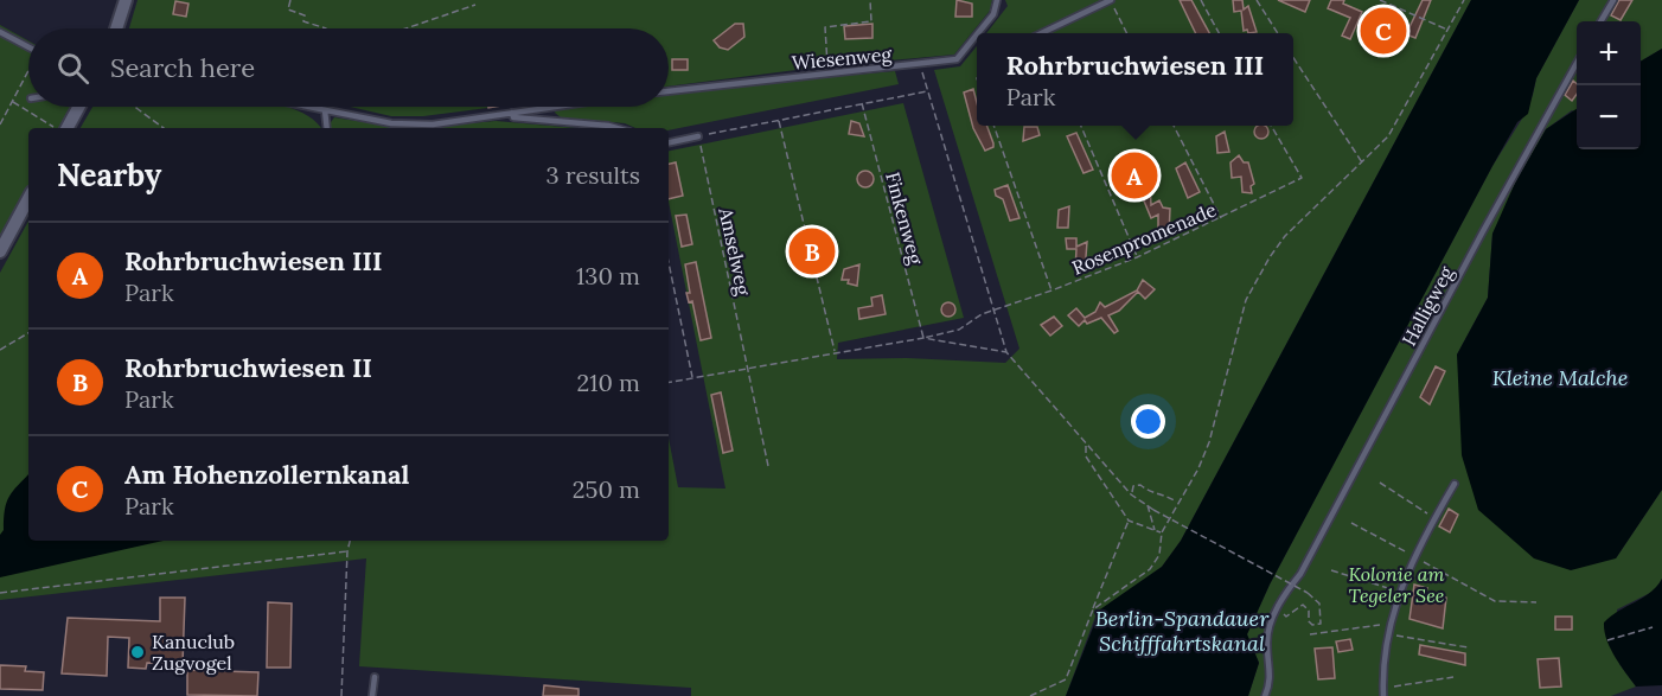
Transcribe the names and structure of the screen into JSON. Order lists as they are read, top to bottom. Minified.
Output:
{"streets":{"lane":["Wiesenweg","Halligweg"],"path":["Finkenweg","Rosenpromenade","Amselweg"]},"crossings":[["Finkenweg","Rosenpromenade"]],"water":["Kleine Malche","Berlin-Spandauer Schifffahrtskanal"],"parks":["Kolonie am Tegeler See"],"places":["Kanuclub Zugvogel"],"page":{"pins":["C","A","B"],"map_buttons":["+","−"],"search":"Search here","popup":["Rohrbruchwiesen III","Park"],"heading":["Nearby","3 results"],"list":[{"mark":"A","name":"Rohrbruchwiesen III","note":"Park","value":"130 m"},{"mark":"B","name":"Rohrbruchwiesen II","note":"Park","value":"210 m"},{"mark":"C","name":"Am Hohenzollernkanal","note":"Park","value":"250 m"}]}}
